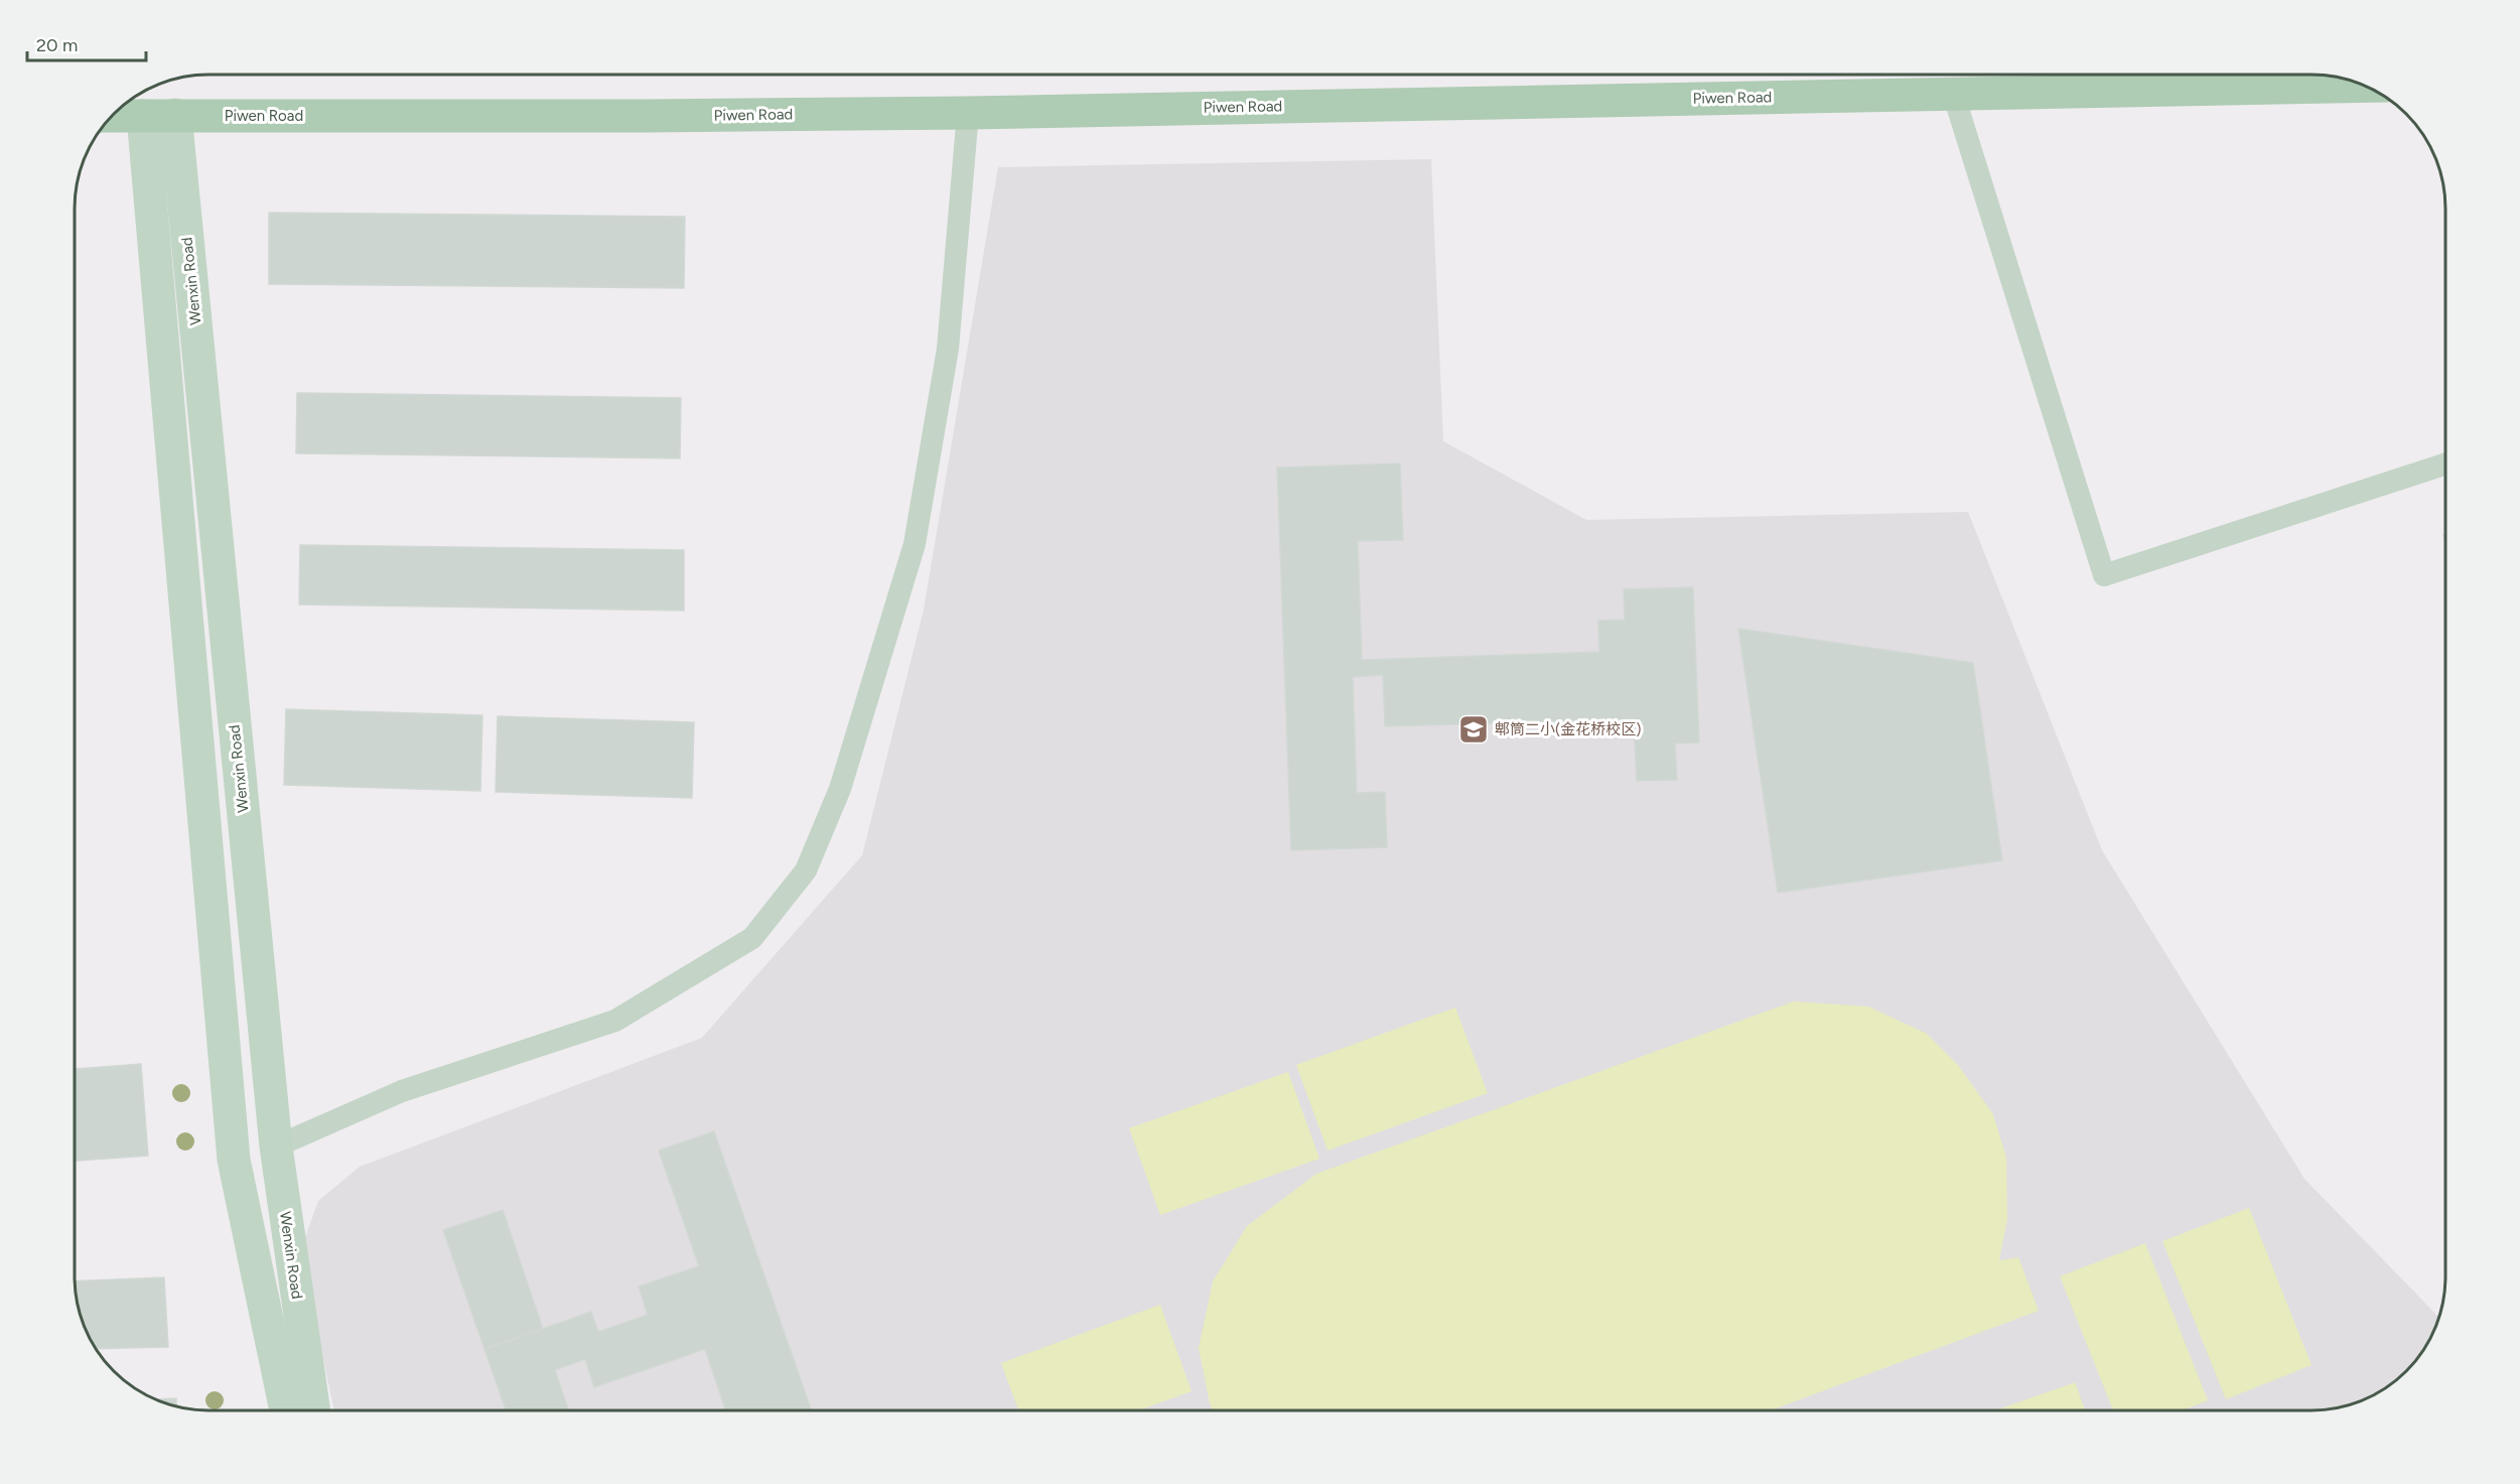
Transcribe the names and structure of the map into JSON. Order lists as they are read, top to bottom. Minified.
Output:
{"streets":{"main road":["Piwen Road","Wenxin Road"]},"crossings":[["Piwen Road","Wenxin Road"]],"places":{"school or university":["郫筒二小(金花桥校区)"]},"scale_bar":"20 m"}
